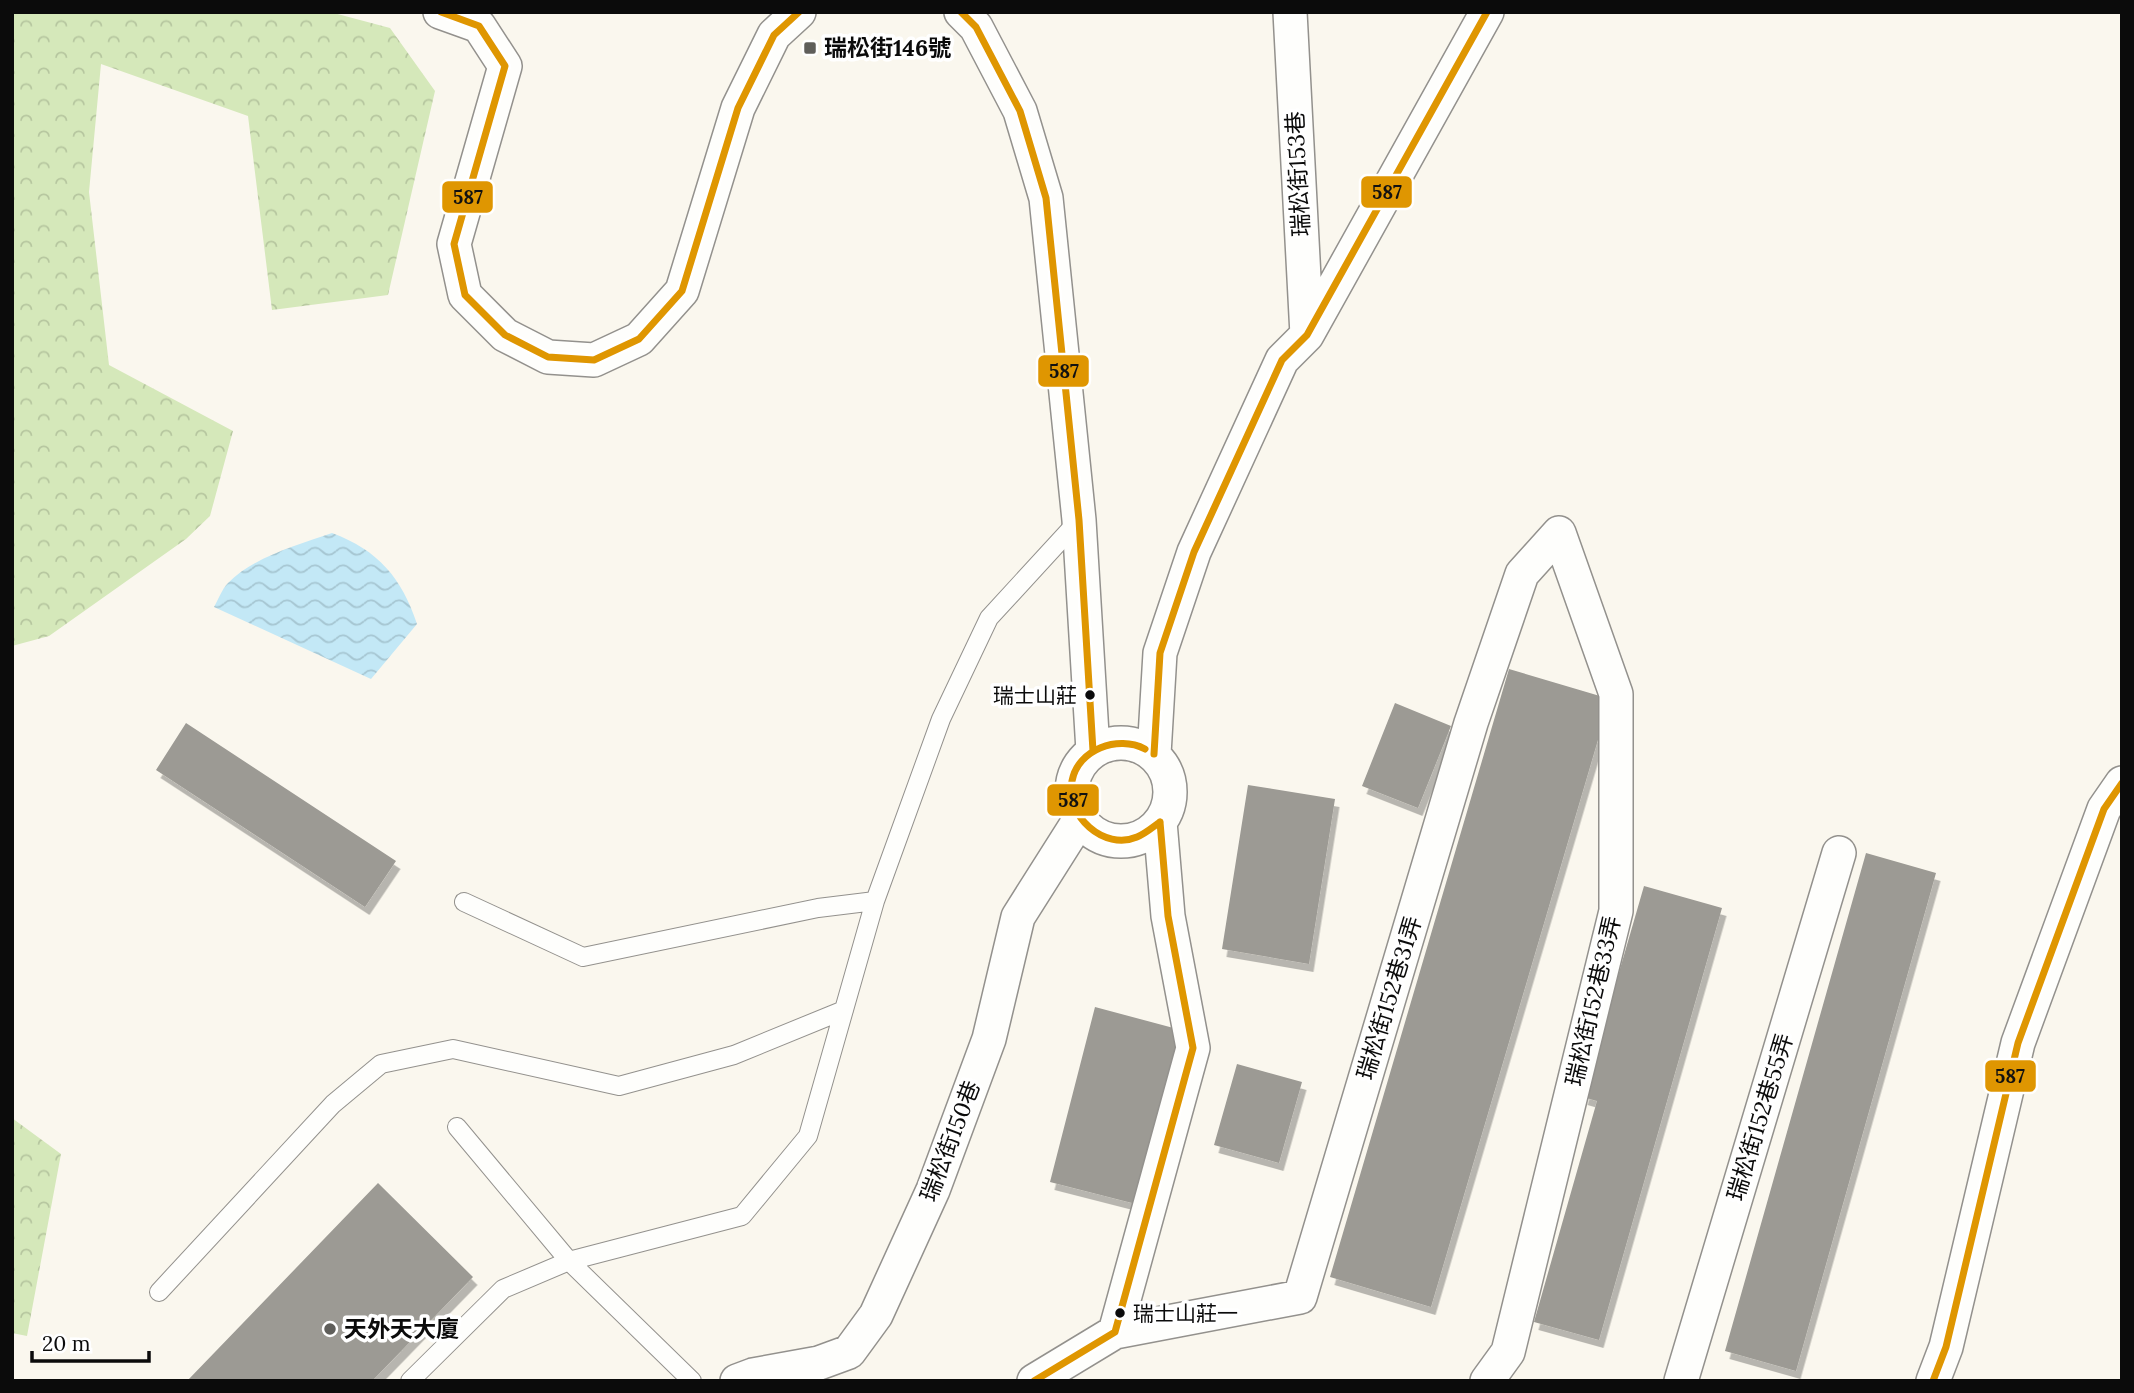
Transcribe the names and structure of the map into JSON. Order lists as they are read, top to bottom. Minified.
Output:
{"streets":{"street":["瑞松街153巷","瑞松街152巷31弄","瑞松街152巷33弄","瑞松街152巷55弄","瑞松街150巷"]},"crossings":[["瑞松街152巷31弄","瑞松街152巷33弄"]],"places":{"transit":["瑞松街146號"],"other":["瑞士山莊","瑞士山莊一","天外天大廈"]},"lines":["transit line 587"],"scale_bar":"20 m"}
